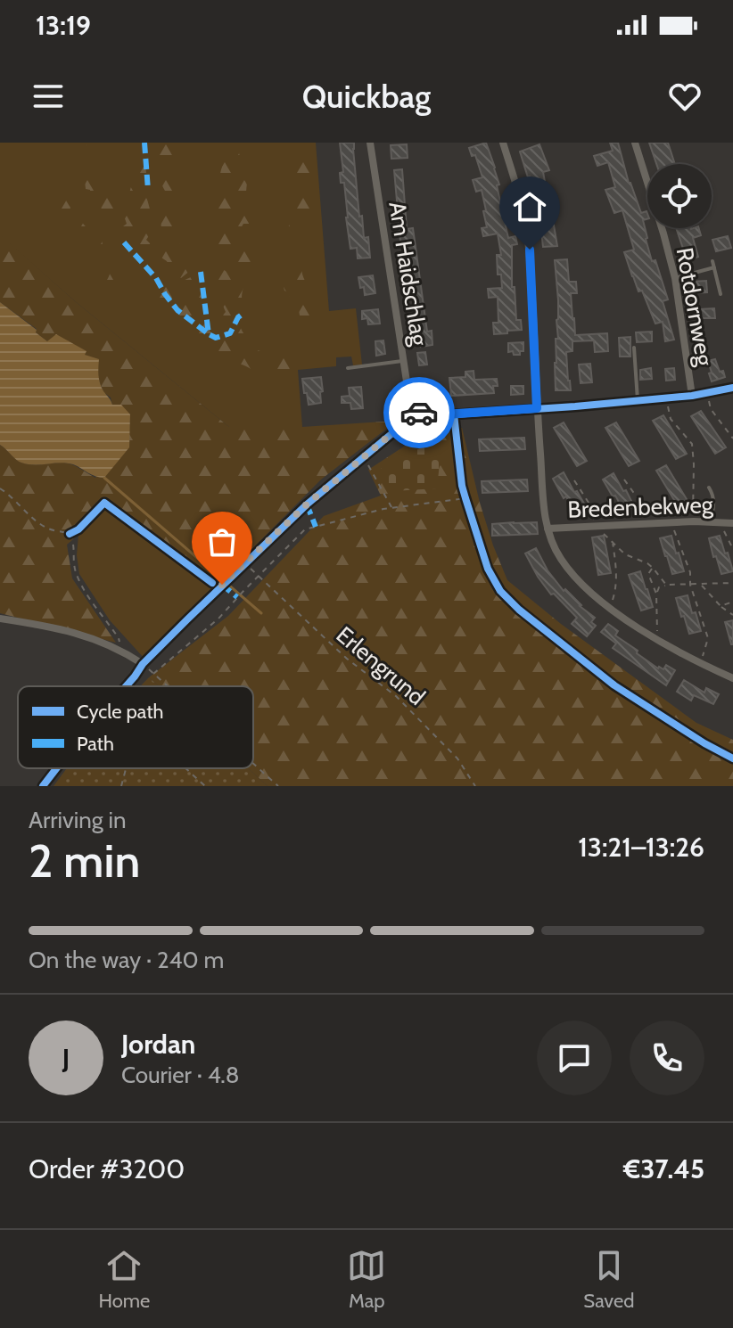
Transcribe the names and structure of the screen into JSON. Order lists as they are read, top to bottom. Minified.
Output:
{"streets":{"street":["Am Haidschlag","Rotdornweg","Bredenbekweg"],"path":["Erlengrund"]},"legend":["Cycle path","Path"],"page":{"status":"13:19","header":"Quickbag","heading":["2 min","Arriving in","13:21–13:26"],"panel":["Jordan","Courier · 4.8","Order #3200","€37.45"],"bar":"On the way · 240 m","round":"J","tabs":["Home","Map","Saved"]}}
